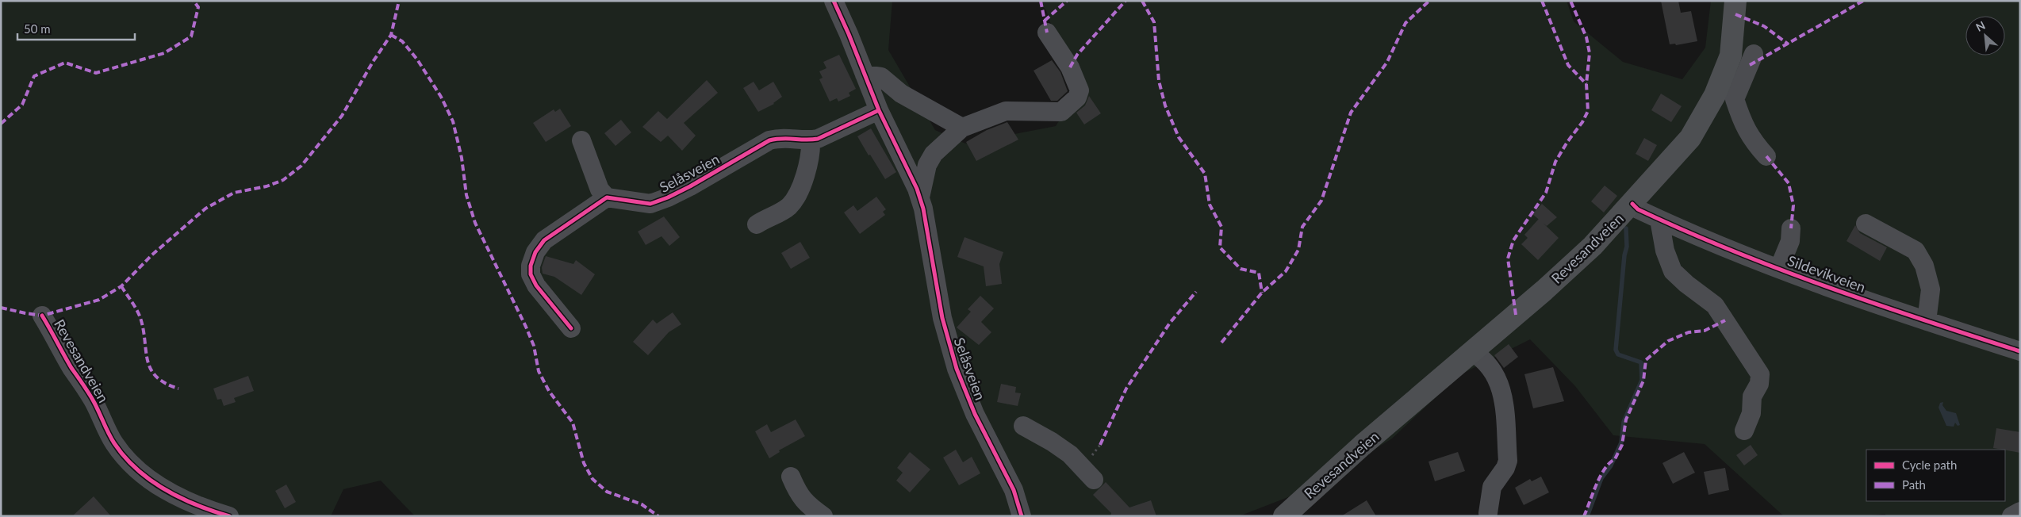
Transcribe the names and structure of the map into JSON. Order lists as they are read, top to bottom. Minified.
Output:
{"streets":{"main road":["Revesandveien"],"street":["Selåsveien","Sildevikveien"]},"crossings":[["Revesandveien","Sildevikveien"]],"legend":["Cycle path","Path"],"scale_bar":"50 m","north":"top left"}
